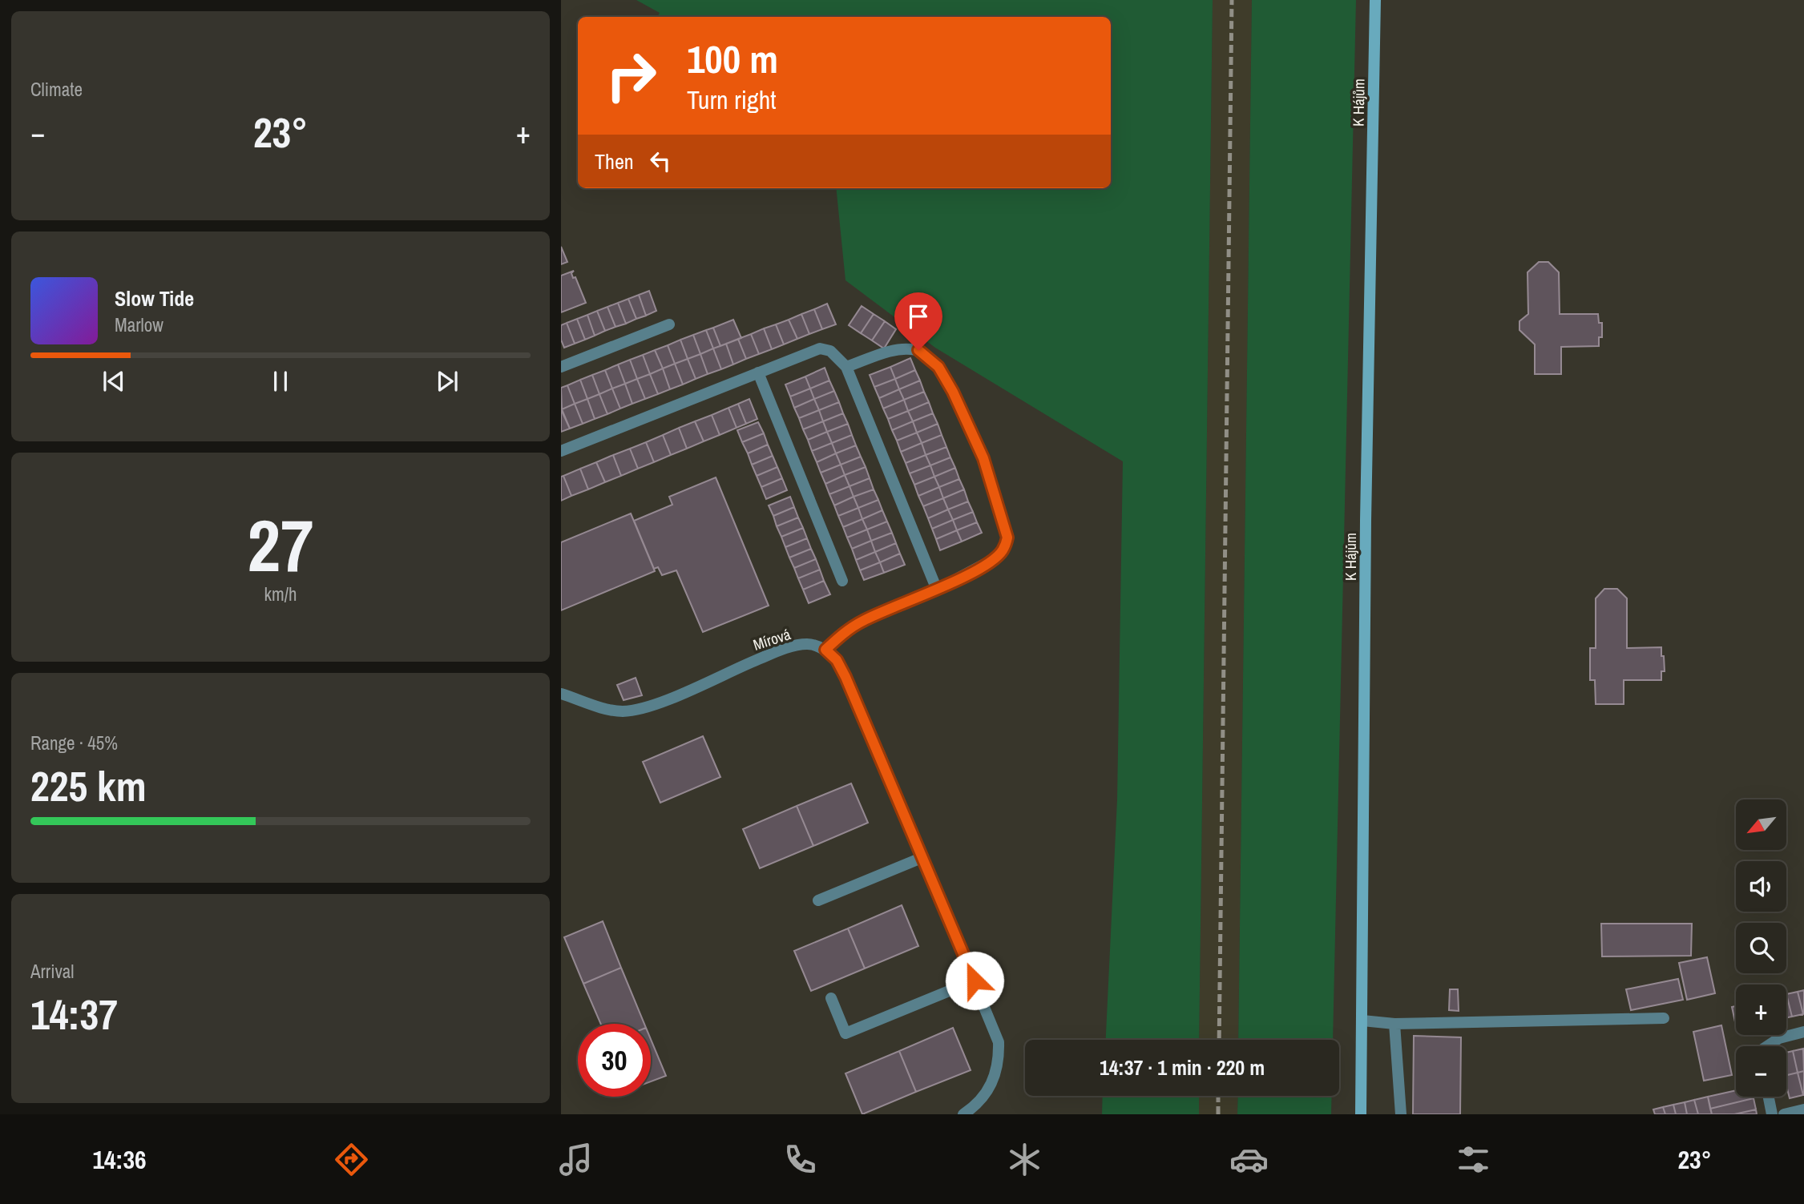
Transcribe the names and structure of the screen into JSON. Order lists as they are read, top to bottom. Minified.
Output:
{"streets":{"street":["K Hájům","Mírová"]},"north":"bottom left","page":{"tile":["Climate",["27","km/h"],["Range · 45%","225 km"],["Arrival","14:37"]],"turn":["100 m","Turn right"],"heat":["−","23°","+"],"then":"Then","song":["Slow Tide","Marlow"],"map_buttons":["+","−"],"limit":"30","trip":"14:37 · 1 min · 220 m","tabs":["14:36","23°"]}}
